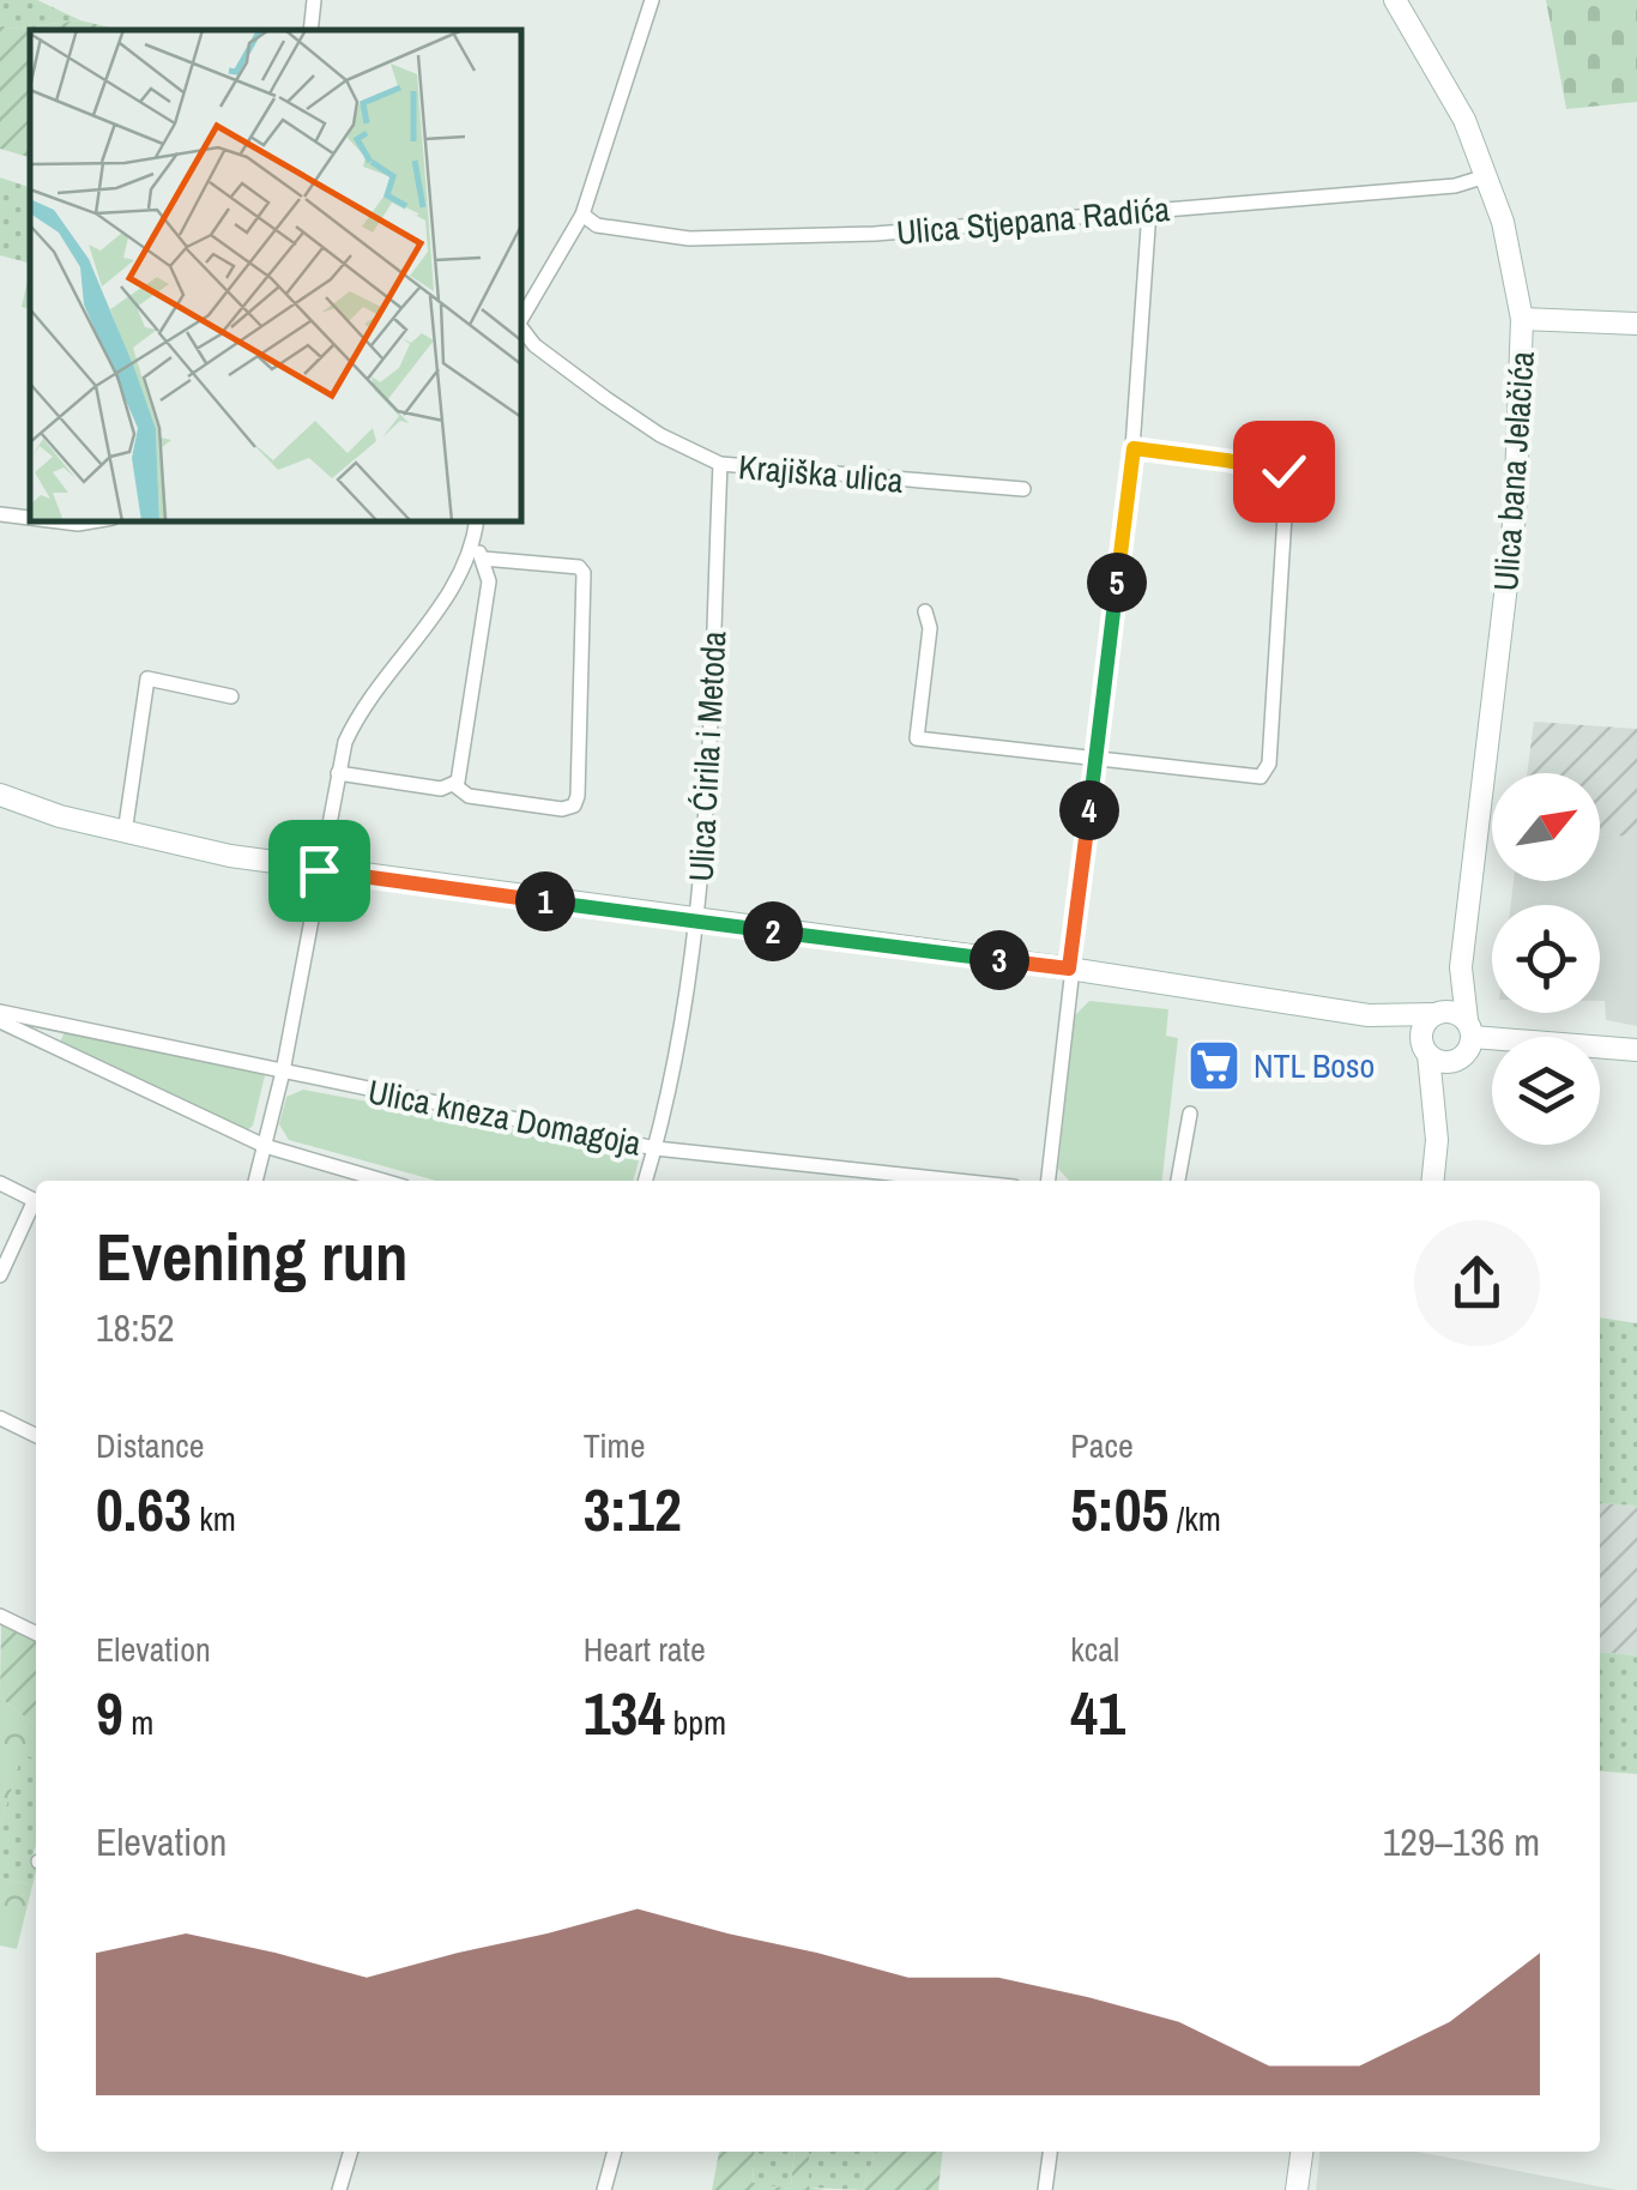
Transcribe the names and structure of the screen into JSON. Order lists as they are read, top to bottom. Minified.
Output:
{"streets":{"main road":["Ulica bana Jelačića"],"street":["Ulica Stjepana Radića","Krajiška ulica","Ulica Ćirila i Metoda","Ulica kneza Domagoja"]},"crossings":[["Ulica Stjepana Radića","Ulica bana Jelačića"],["Krajiška ulica","Ulica Ćirila i Metoda"],["Ulica Ćirila i Metoda","Ulica kneza Domagoja"]],"places":{"supermarket":["NTL Boso"]},"north":"top right","page":{"pins":["5","4","1","2","3"],"heading":["Evening run","18:52"],"stats":[["Distance","0.63 km"],["Time","3:12"],["Pace","5:05 /km"],["Elevation","9 m"],["Heart rate","134 bpm"],["kcal","41"]],"chart":["Elevation","129–136 m"]}}
